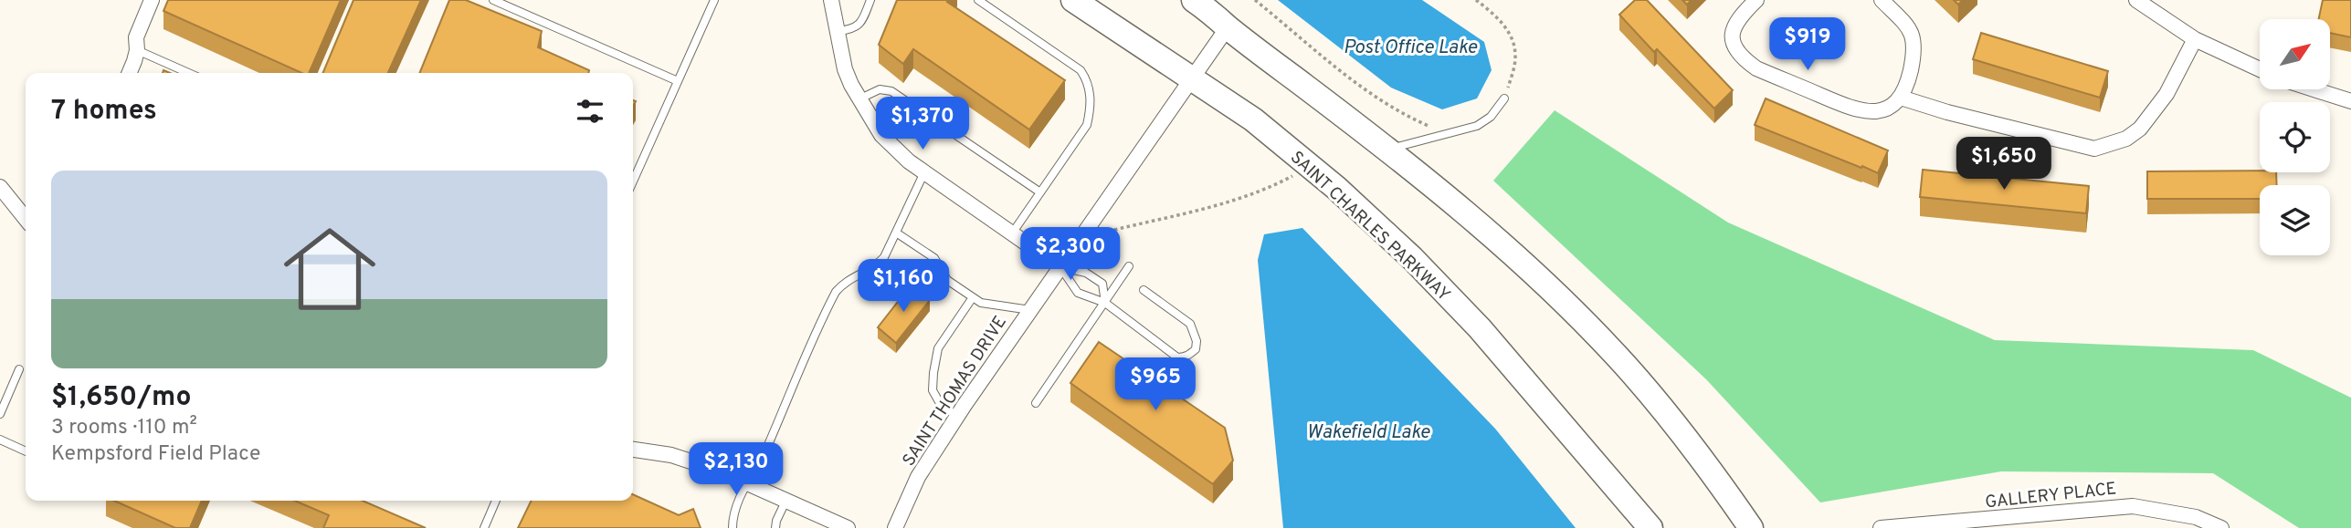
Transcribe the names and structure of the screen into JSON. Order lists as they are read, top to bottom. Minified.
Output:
{"streets":{"main road":["SAINT CHARLES PARKWAY"],"street":["SAINT THOMAS DRIVE","GALLERY PLACE"]},"crossings":[["SAINT CHARLES PARKWAY","SAINT THOMAS DRIVE"]],"water":["Post Office Lake","Wakefield Lake"],"north":"top right","page":{"price":["$919","$1,370","$1,650","$2,300","$1,160","$965","$2,130"],"heading":"7 homes","list":[{"name":"$1,650/mo","note":"3 rooms · 110 m² · Kempsford Field Place"}]}}
